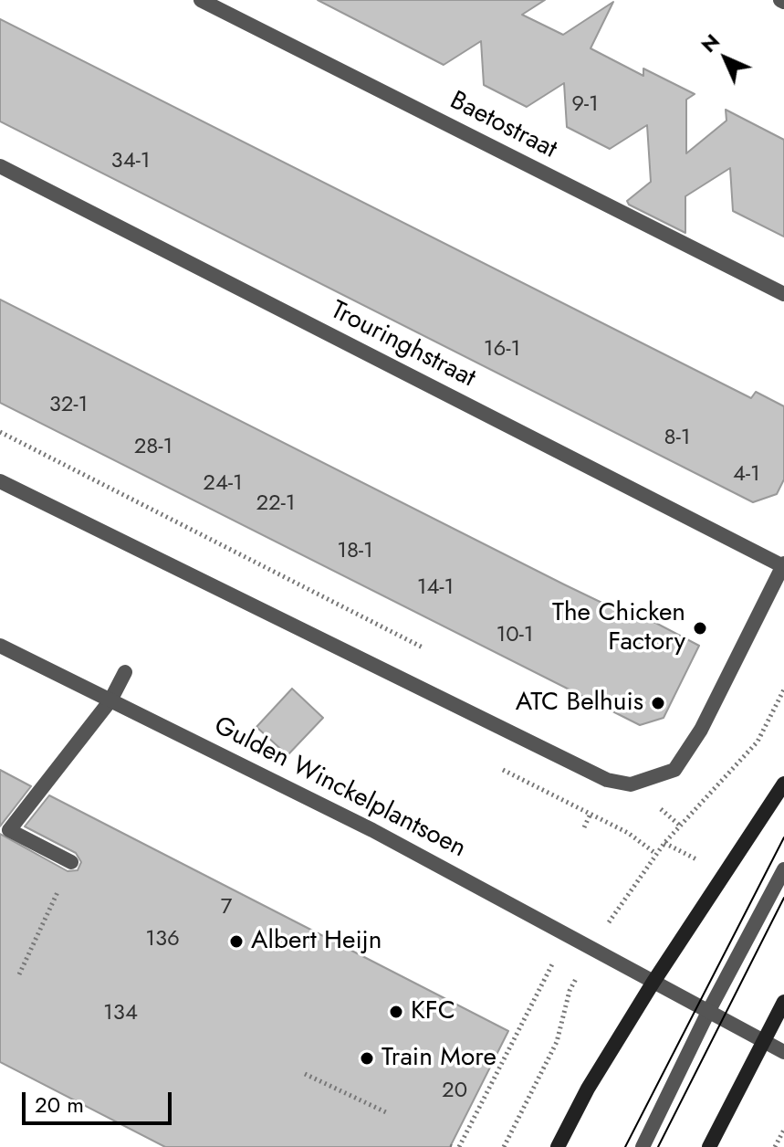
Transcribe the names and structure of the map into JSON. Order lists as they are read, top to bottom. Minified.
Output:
{"streets":{"street":["Baetostraat","Trouringhstraat","Gulden Winckelplantsoen"]},"places":["The Chicken Factory","ATC Belhuis","Albert Heijn","KFC","Train More"],"house_numbers":["9-1","34-1","16-1","32-1","8-1","28-1","4-1","24-1","22-1","18-1","14-1","10-1","7","136","134","20"],"scale_bar":"20 m","north":"top left"}
